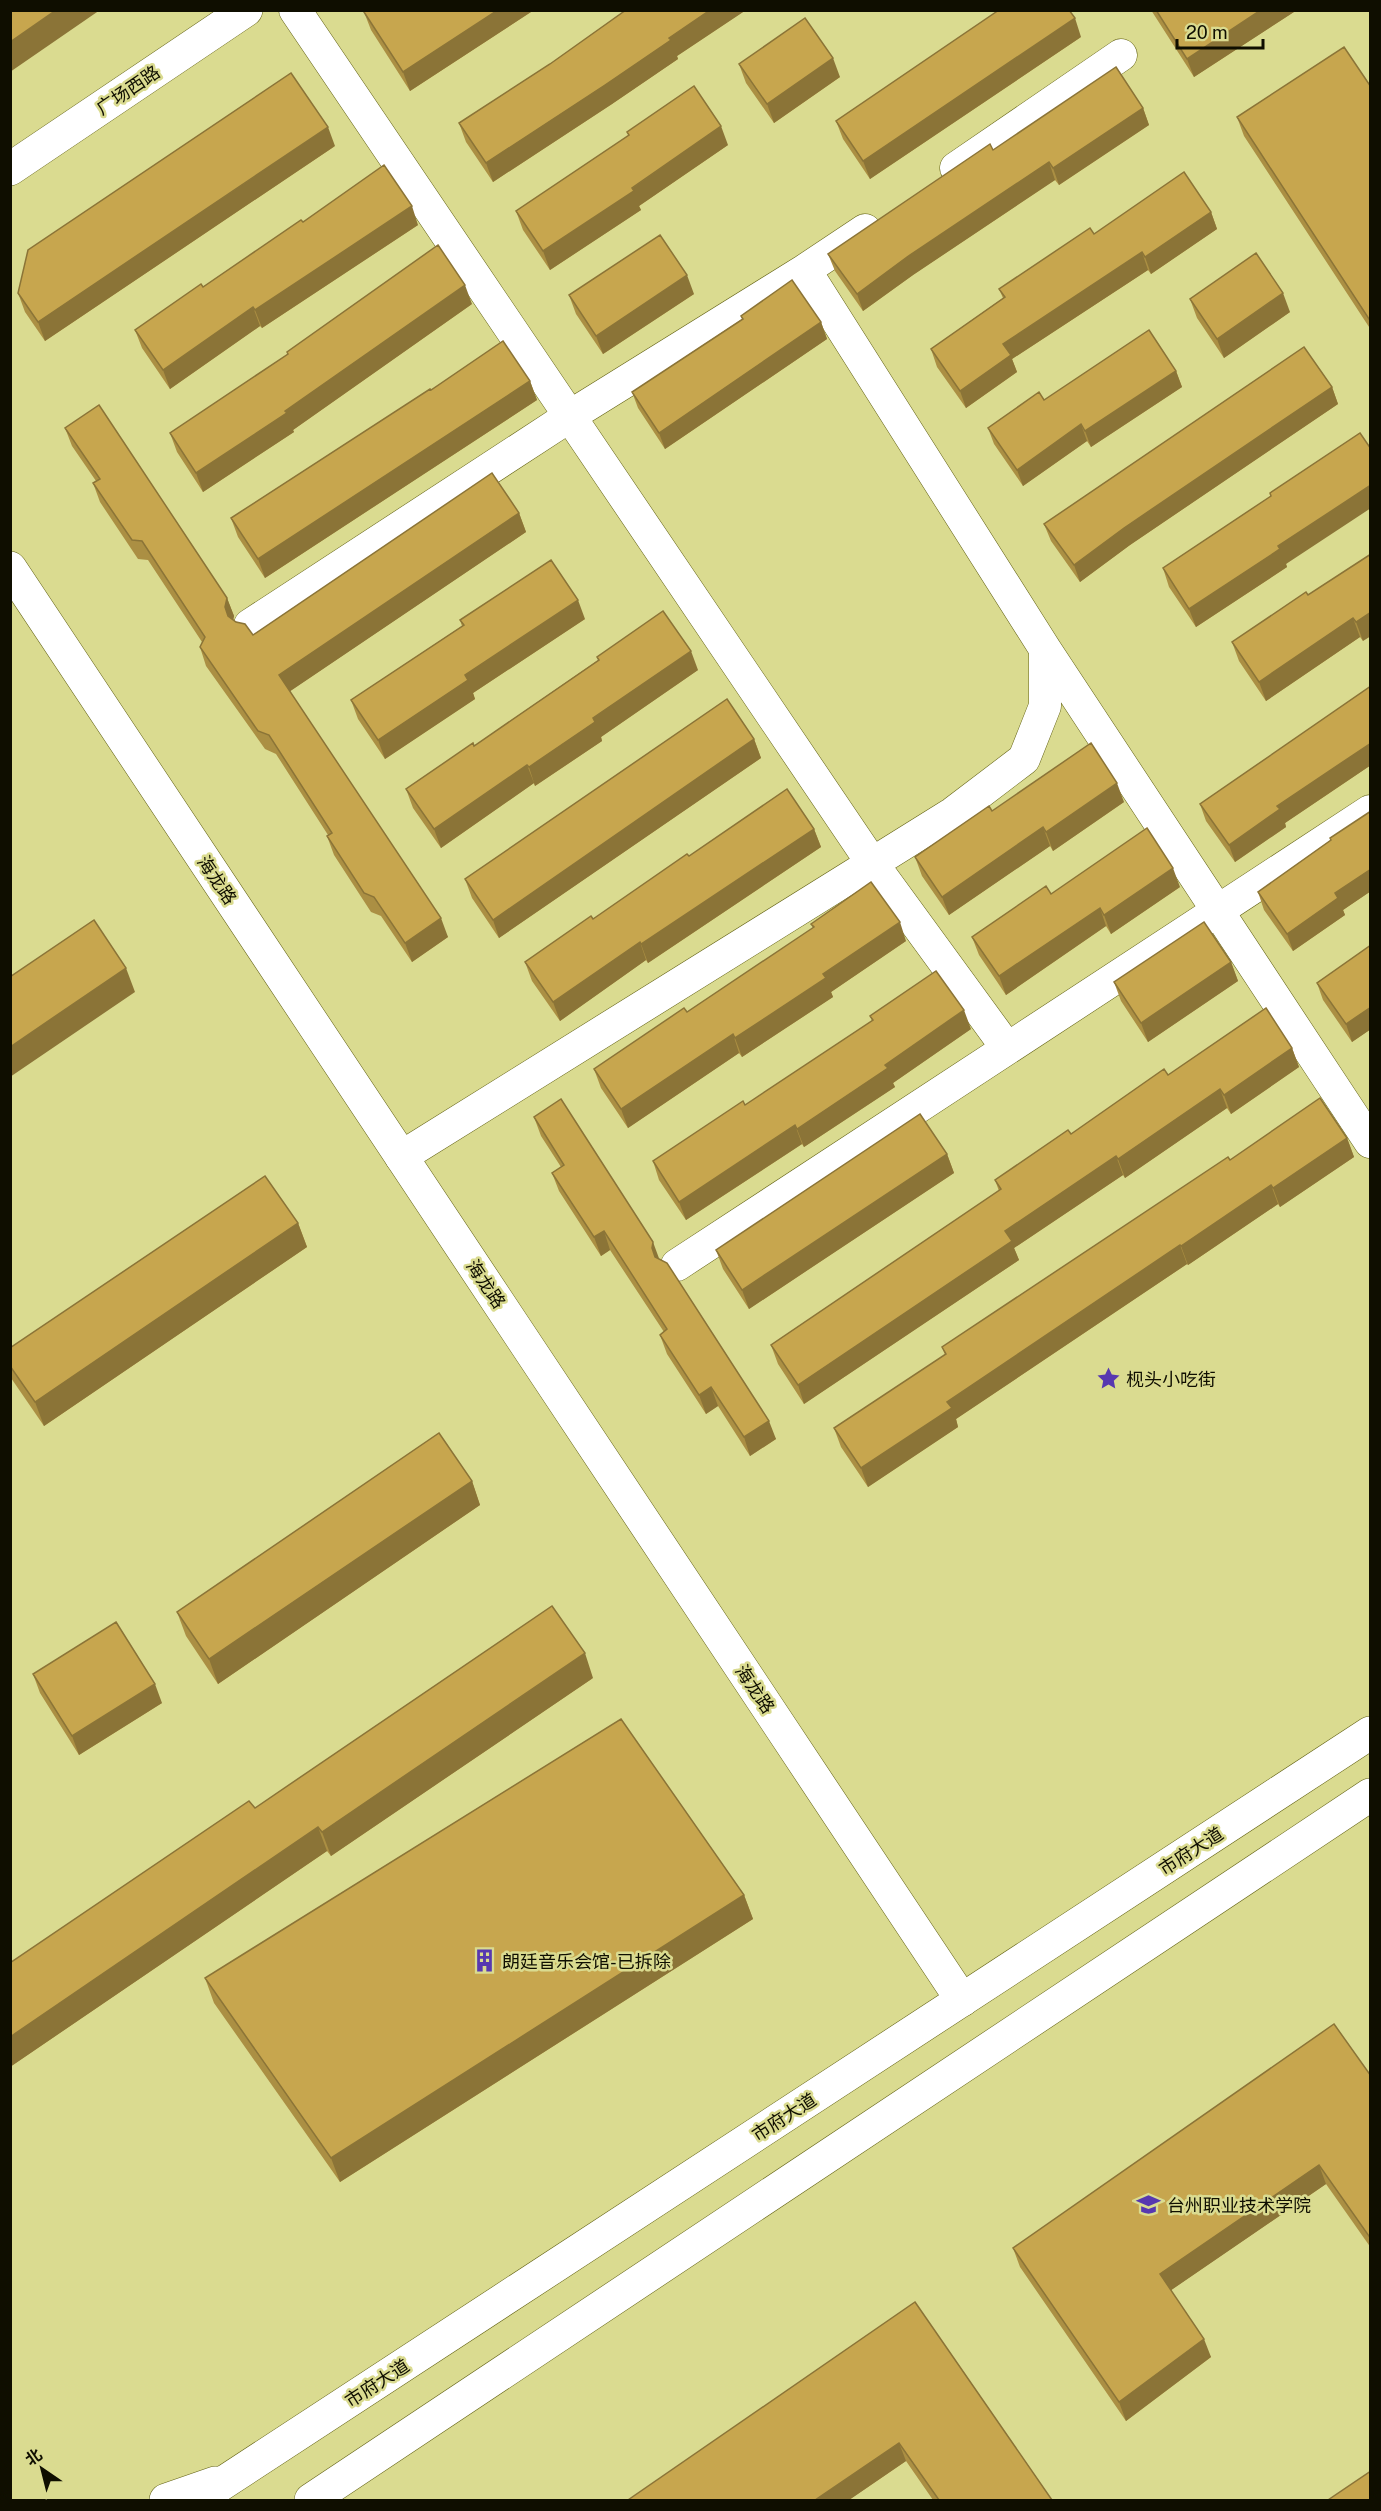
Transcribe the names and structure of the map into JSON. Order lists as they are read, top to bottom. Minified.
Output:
{"streets":{"main road":["广场西路","海龙路","市府大道"]},"crossings":[["海龙路","市府大道"]],"places":{"place":["枧头小吃街"],"building":["朗廷音乐会馆-已拆除"],"school or university":["台州职业技术学院"]},"scale_bar":"20 m","north":"top left"}
